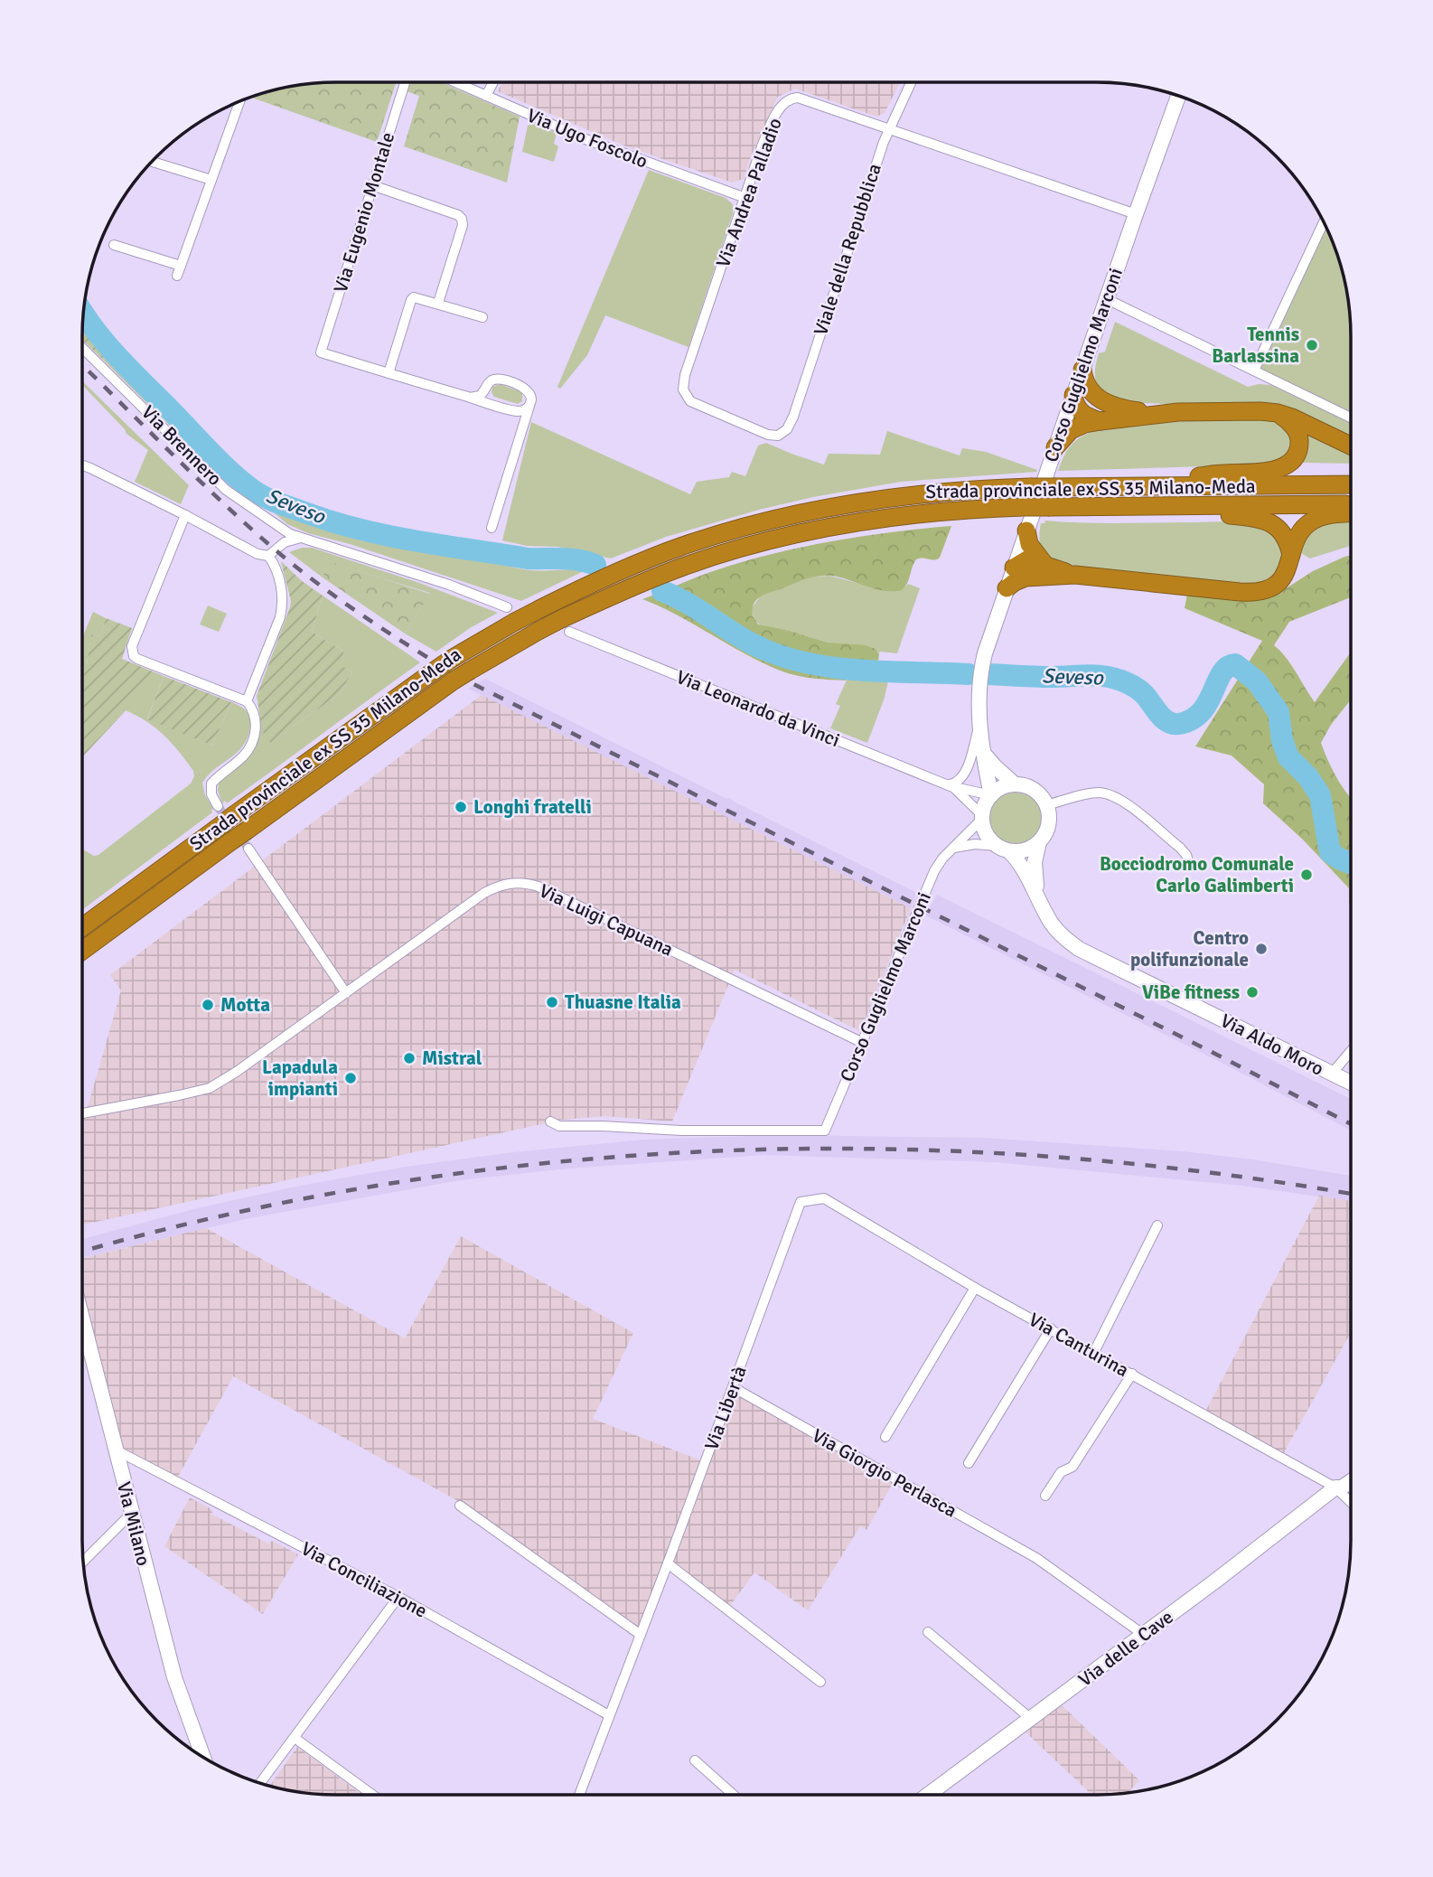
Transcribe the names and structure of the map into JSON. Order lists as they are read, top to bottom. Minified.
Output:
{"streets":{"highway":["Strada provinciale ex SS 35 Milano-Meda"],"street":["Via Ugo Foscolo","Via Andrea Palladio","Via Eugenio Montale","Viale della Repubblica","Corso Guglielmo Marconi","Via Brennero","Via Leonardo da Vinci","Via Luigi Capuana","Via Aldo Moro","Via Canturina","Via Libertà","Via Giorgio Perlasca","Via Milano","Via Conciliazione","Via delle Cave"]},"crossings":[["Via Ugo Foscolo","Via Andrea Palladio"],["Via Andrea Palladio","Viale della Repubblica"],["Corso Guglielmo Marconi","Via Luigi Capuana"],["Corso Guglielmo Marconi","Via Aldo Moro"],["Strada provinciale ex SS 35 Milano-Meda","Via Leonardo da Vinci"],["Via Canturina","Via Libertà"],["Via Canturina","Via delle Cave"],["Via Libertà","Via Giorgio Perlasca"],["Via Libertà","Via Conciliazione"],["Via Giorgio Perlasca","Via delle Cave"],["Via Milano","Via Conciliazione"]],"water":["Seveso"],"places":["Tennis Barlassina","Longhi fratelli","Bocciodromo Comunale Carlo Galimberti","Centro polifunzionale","ViBe fitness","Thuasne Italia","Motta","Mistral","Lapadula impianti"]}
